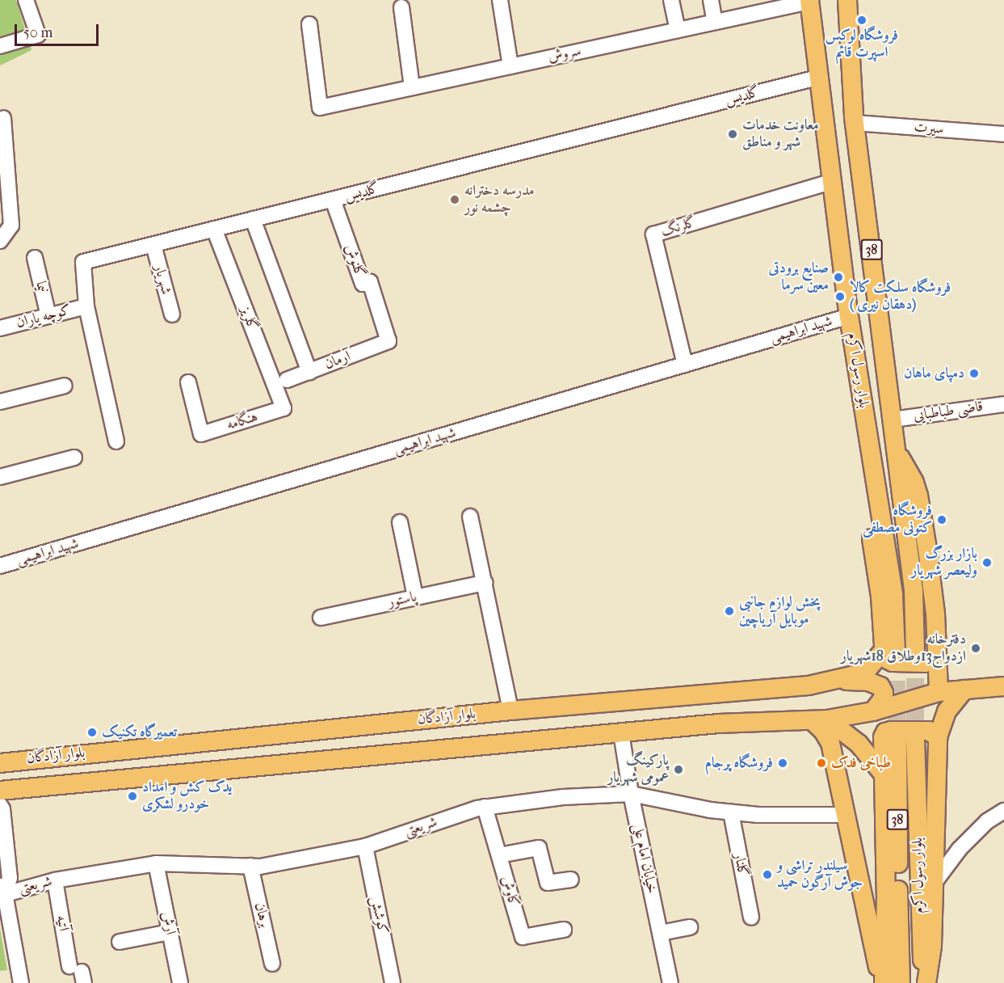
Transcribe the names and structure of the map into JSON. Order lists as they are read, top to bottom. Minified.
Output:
{"streets":{"main road":["38","بلوار رسول اکرم","بلوار آزادگان"],"street":["سروش","گلدیس","سیرت","گلرنگ","گلنوش","شهریار","نیما","کوچه یاران","گلریز","شهید ابراهیمی","آرمان","قاضی طباطبایی","هنگامه","پاستور","شریعتی","خیابان امام علی","گلنار","کاوش","برهان","کوشش","آتیه","آرش"]},"crossings":[["سروش","بلوار رسول اکرم"],["گلدیس","گلنوش"],["گلدیس","شهریار"],["گلدیس","کوچه یاران"],["گلدیس","گلریز"],["گلدیس","بلوار رسول اکرم"],["سیرت","بلوار رسول اکرم"],["گلرنگ","شهید ابراهیمی"],["گلرنگ","بلوار رسول اکرم"],["گلنوش","آرمان"],["نیما","کوچه یاران"],["گلریز","هنگامه"],["شهید ابراهیمی","بلوار رسول اکرم"],["بلوار رسول اکرم","قاضی طباطبایی"],["بلوار رسول اکرم","بلوار آزادگان"],["بلوار آزادگان","خیابان امام علی"],["شریعتی","خیابان امام علی"],["شریعتی","گلنار"],["شریعتی","کاوش"],["شریعتی","برهان"],["شریعتی","کوشش"],["شریعتی","آتیه"],["شریعتی","آرش"]],"places":["فروشگاه لوکس اسپرت قائم","معاونت خدمات شهر و مناطق","مدرسه دخترانه چشمه نور","صنایع برودتی معین سرما","فروشگاه سلکت کالا ( دهقان نیری)","دمپای ماهان","فروشگاه کتونی مصطفی","بازار بزرگ ولیعصر شهریار","پخش لوازم جانبی موبایل آریاچین","دفترخانه ازدواج13وطلاق 18شهریار","تعمیرگاه تکنیک","فروشگاه پرجام","طباخی فدک","پارکینگ عمومی شهریار","یدک کش و امداد خودرو لشکری","سیلندر تراشی و جوش آرگون حمید"],"scale_bar":"50 m"}
